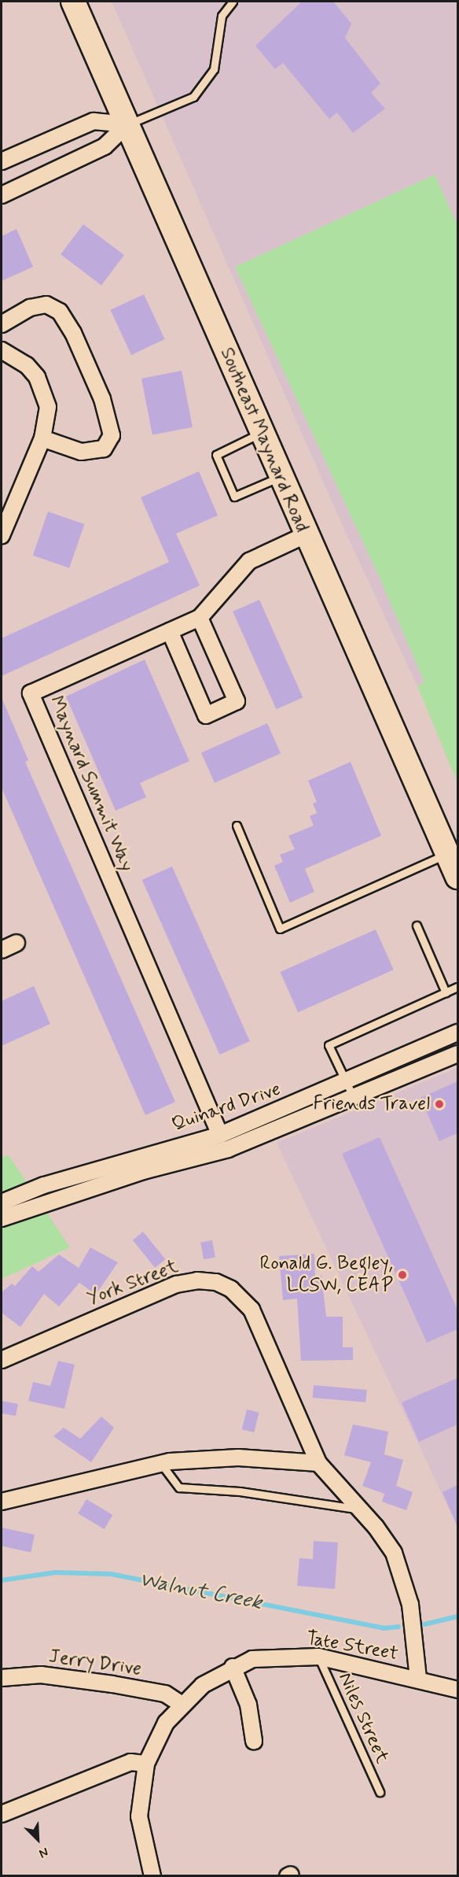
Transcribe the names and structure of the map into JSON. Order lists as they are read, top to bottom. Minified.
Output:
{"streets":{"main road":["Southeast Maynard Road"],"street":["Maynard Summit Way","Quinard Drive","York Street","Tate Street","Jerry Drive"],"lane":["Niles Street"]},"crossings":[["Southeast Maynard Road","Maynard Summit Way"],["Maynard Summit Way","Quinard Drive"],["York Street","Tate Street"],["Tate Street","Jerry Drive"],["Tate Street","Niles Street"]],"water":["Walnut Creek"],"places":["Friends Travel","Ronald G. Begley, LCSW, CEAP"],"north":"bottom right"}
